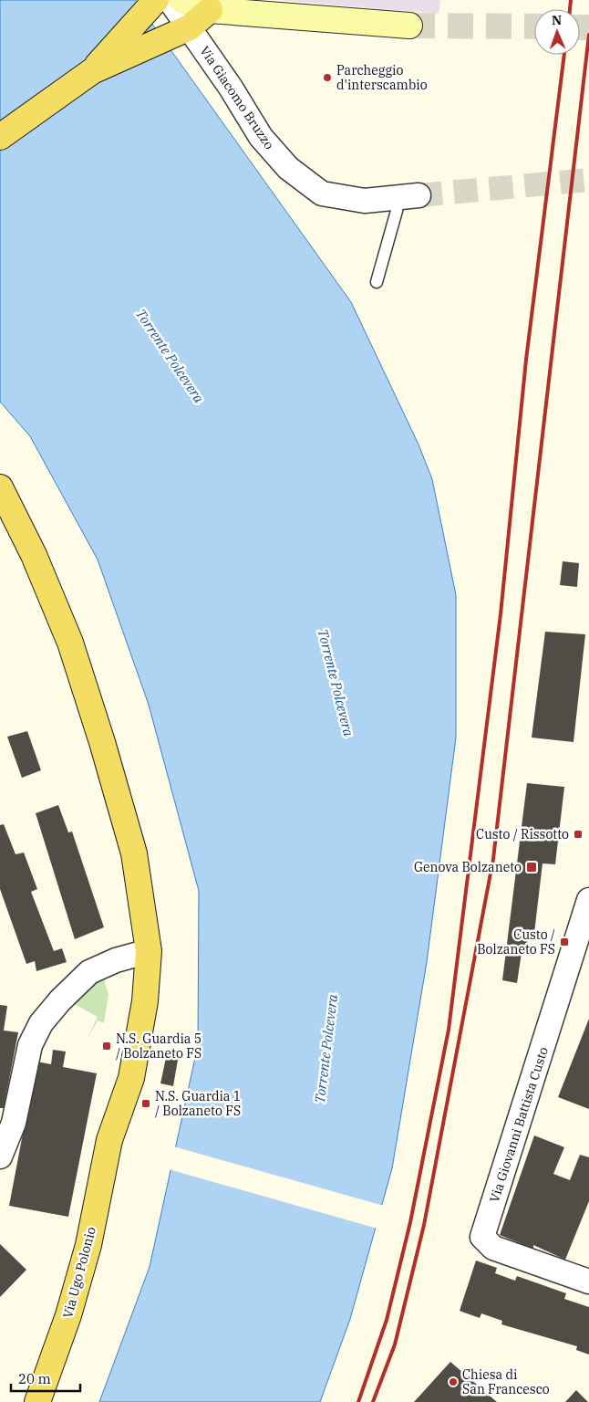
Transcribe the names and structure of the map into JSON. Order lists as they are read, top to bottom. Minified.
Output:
{"streets":{"main road":["Via Ugo Polonio"],"street":["Via Giacomo Bruzzo","Via Giovanni Battista Custo"]},"water":["Torrente Polcevera"],"places":{"other":["Parcheggio d'interscambio","Chiesa di San Francesco"],"transit":["Custo / Rissotto","Genova Bolzaneto","Custo / Bolzaneto FS","N.S. Guardia 5 / Bolzaneto FS","N.S. Guardia 1 / Bolzaneto FS"]},"scale_bar":"20 m","north":"top"}
